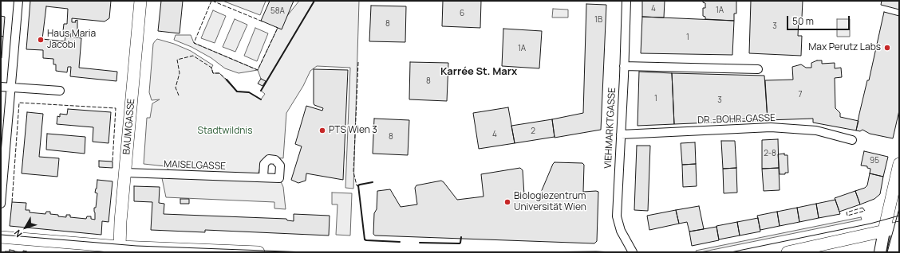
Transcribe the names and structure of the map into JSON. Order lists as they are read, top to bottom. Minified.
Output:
{"streets":{"main road":["BAUMGASSE"],"street":["DR.-BOHR-GASSE","VIEHMARKTGASSE","MAISELGASSE"]},"crossings":[["DR.-BOHR-GASSE","VIEHMARKTGASSE"],["BAUMGASSE","MAISELGASSE"]],"districts":["Karrée St. Marx"],"parks":["Stadtwildnis"],"places":["Haus Maria Jacobi","Max Perutz Labs","PTS Wien 3","Biologiezentrum Universität Wien"],"house_numbers":["4","1A","58A","6","1B","8","3","1","1A","8","7","1","3","2","4","8","2-8","95"],"scale_bar":"50 m","north":"bottom left"}
